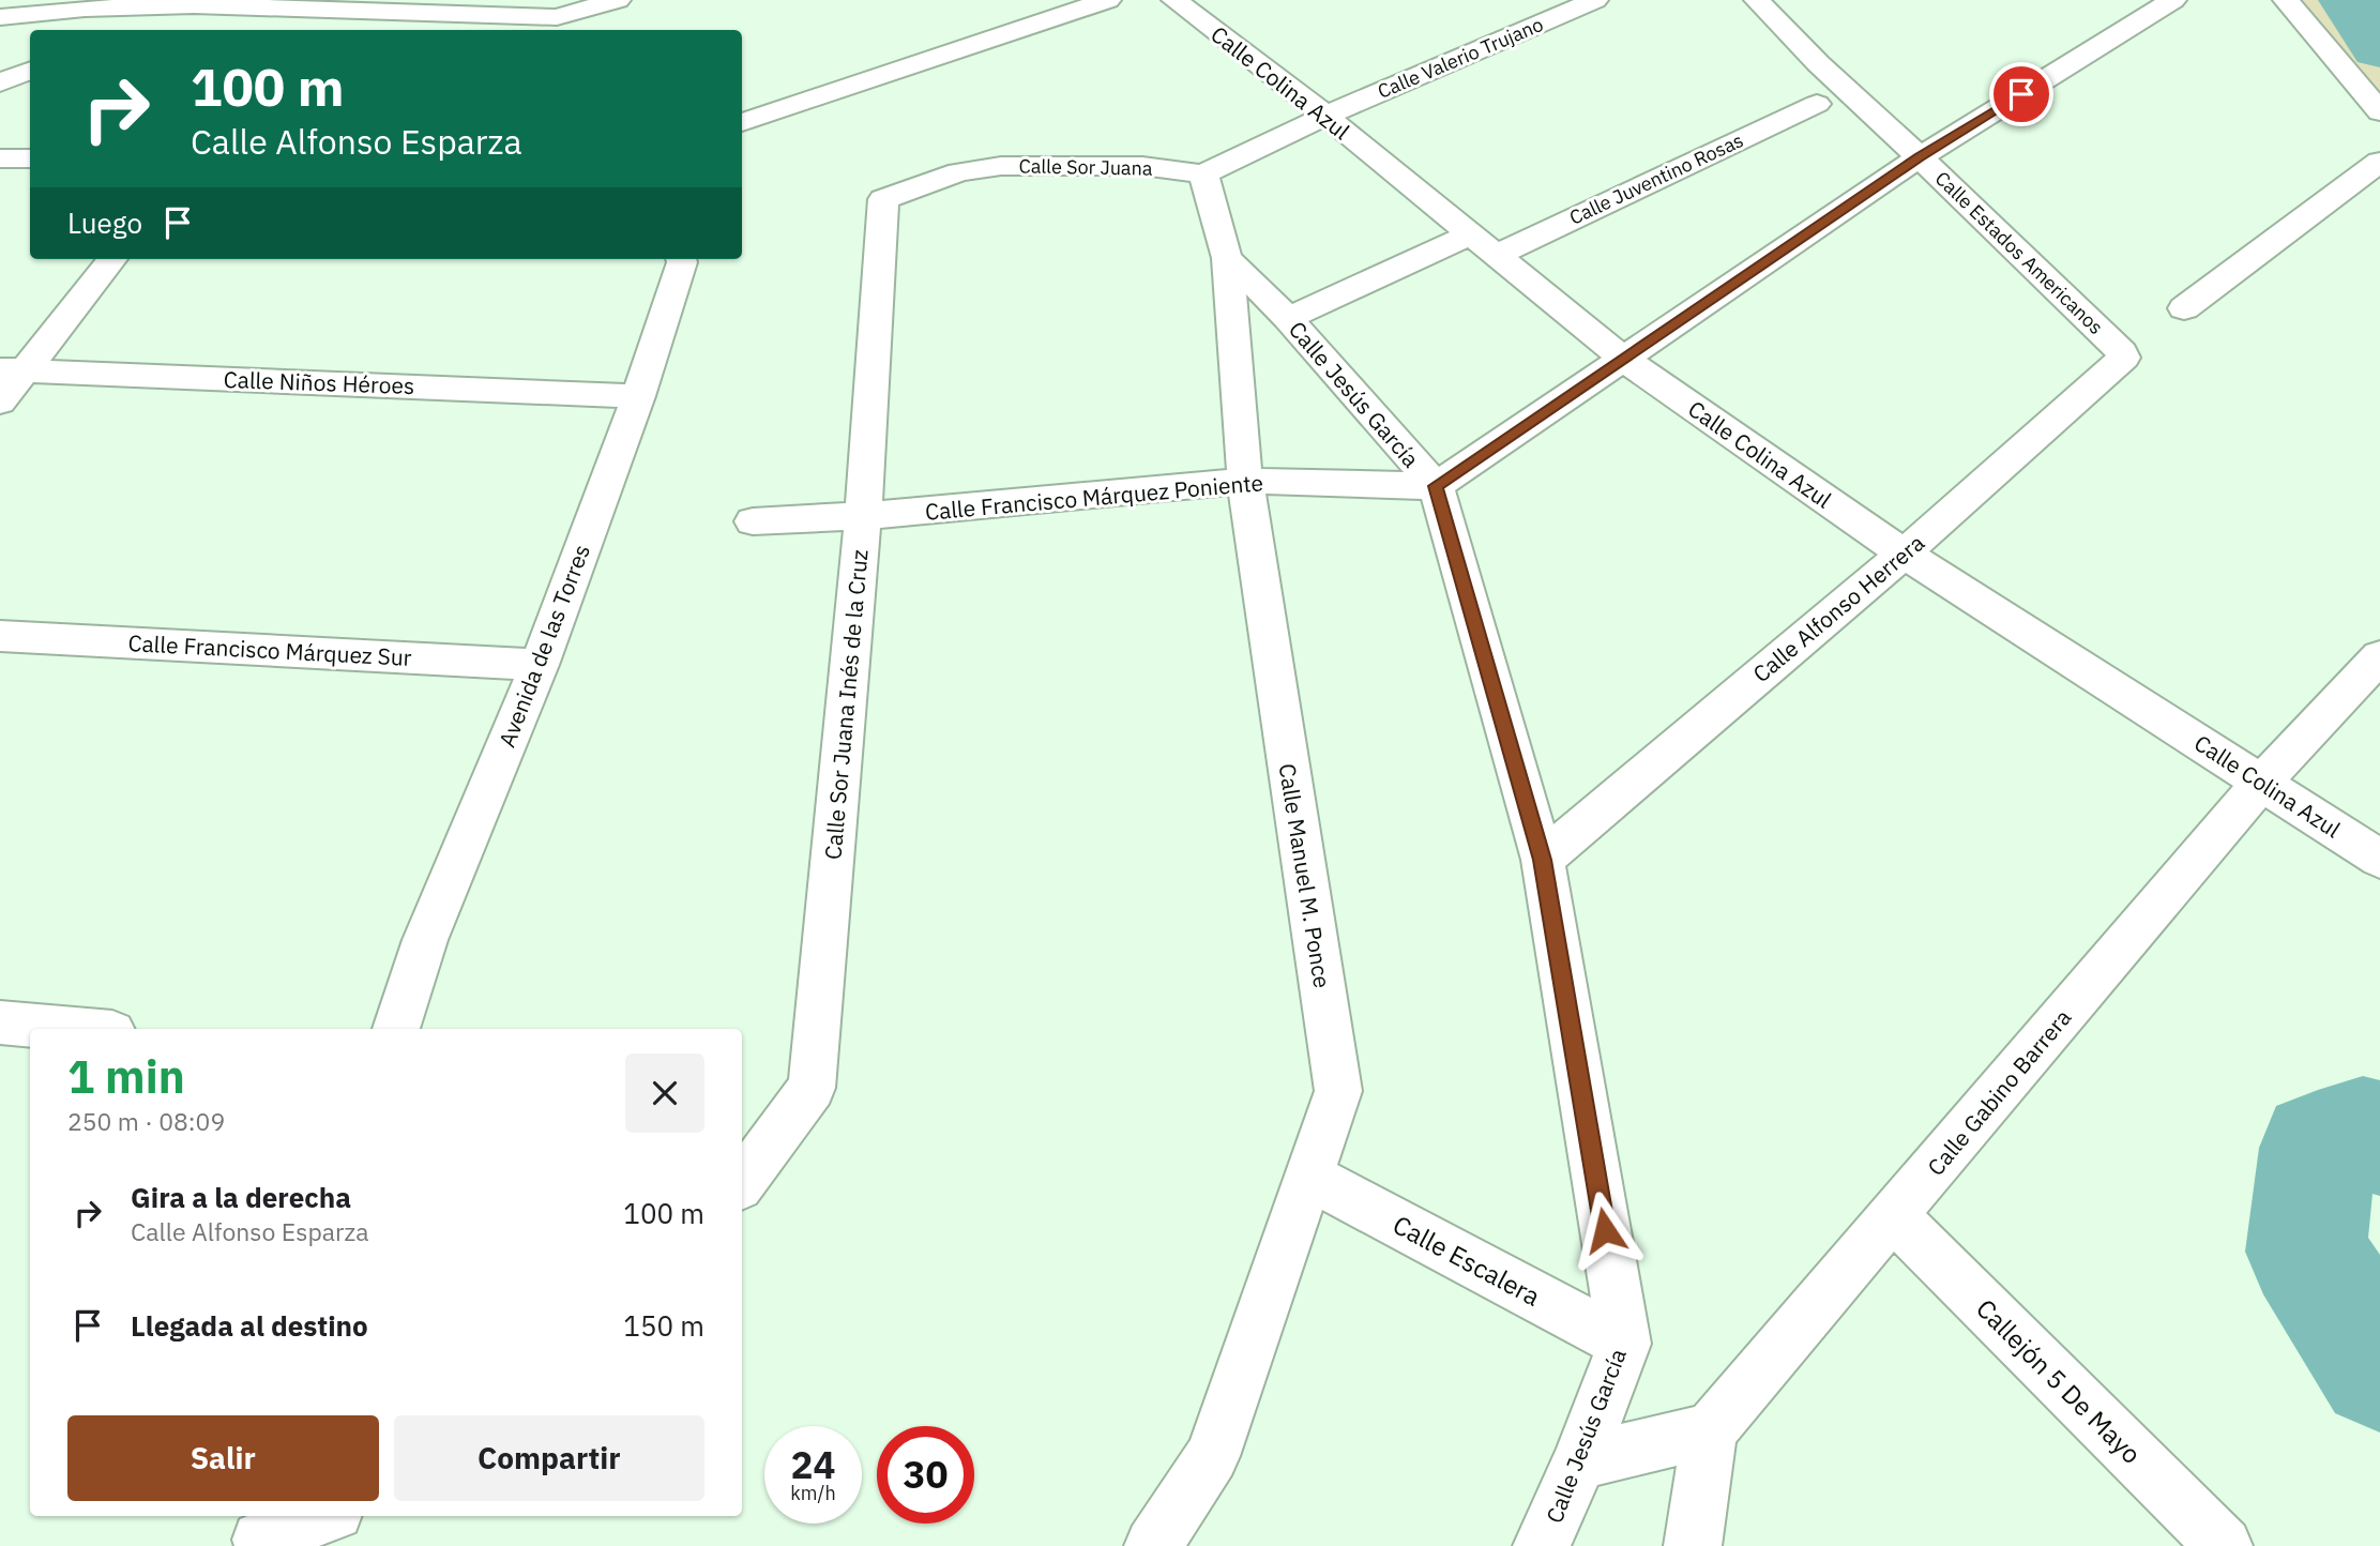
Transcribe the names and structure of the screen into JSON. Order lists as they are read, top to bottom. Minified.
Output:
{"streets":{"street":["Calle Valerio Trujano","Calle Colina Azul","Calle Sor Juana","Calle Juventino Rosas","Calle Estados Americanos","Calle Niños Héroes","Calle Jesús García","Calle Francisco Márquez Poniente","Calle Alfonso Herrera","Avenida de las Torres","Calle Francisco Márquez Sur","Calle Sor Juana Inés de la Cruz","Calle Manuel M. Ponce","Calle Gabino Barrera","Calle Escalera","Callejón 5 De Mayo"]},"crossings":[["Calle Valerio Trujano","Calle Colina Azul"],["Calle Colina Azul","Calle Juventino Rosas"],["Calle Colina Azul","Calle Alfonso Herrera"],["Calle Colina Azul","Calle Gabino Barrera"],["Calle Sor Juana","Calle Sor Juana Inés de la Cruz"],["Calle Sor Juana","Calle Manuel M. Ponce"],["Calle Juventino Rosas","Calle Jesús García"],["Calle Estados Americanos","Calle Alfonso Herrera"],["Calle Niños Héroes","Avenida de las Torres"],["Calle Jesús García","Calle Francisco Márquez Poniente"],["Calle Jesús García","Calle Alfonso Herrera"],["Calle Jesús García","Calle Manuel M. Ponce"],["Calle Jesús García","Calle Escalera"],["Calle Francisco Márquez Poniente","Calle Sor Juana Inés de la Cruz"],["Calle Francisco Márquez Poniente","Calle Manuel M. Ponce"],["Avenida de las Torres","Calle Francisco Márquez Sur"],["Calle Manuel M. Ponce","Calle Escalera"],["Calle Gabino Barrera","Callejón 5 De Mayo"]],"page":{"turn":["100 m","Calle Alfonso Esparza"],"then":"Luego","heading":["1 min","250 m · 08:09"],"list":[{"name":"Gira a la derecha","note":"Calle Alfonso Esparza","value":"100 m"},{"name":"Llegada al destino","value":"150 m"}],"buttons":["Salir","Compartir"],"speed":"24 km/h","limit":"30"}}
